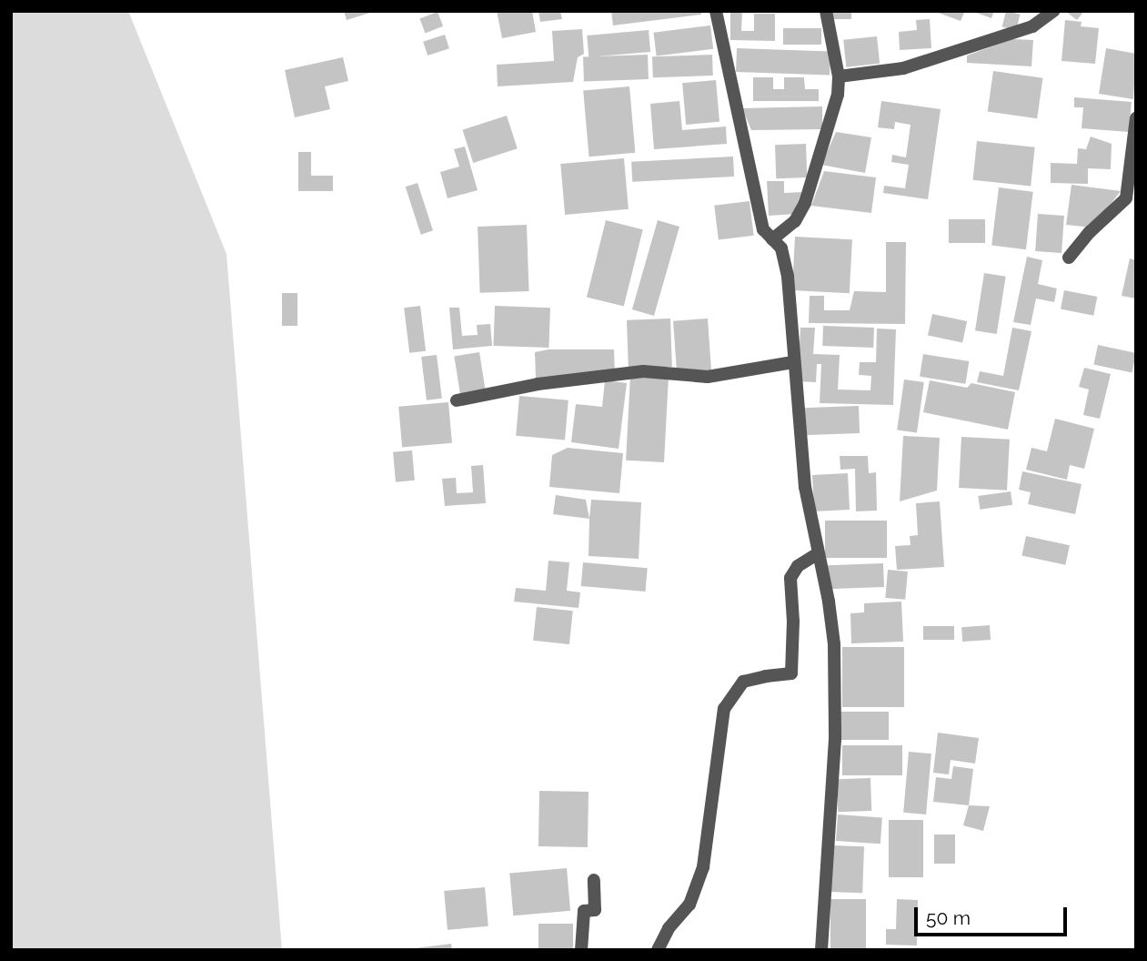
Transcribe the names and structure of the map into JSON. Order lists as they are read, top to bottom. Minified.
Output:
{"scale_bar":"50 m"}
